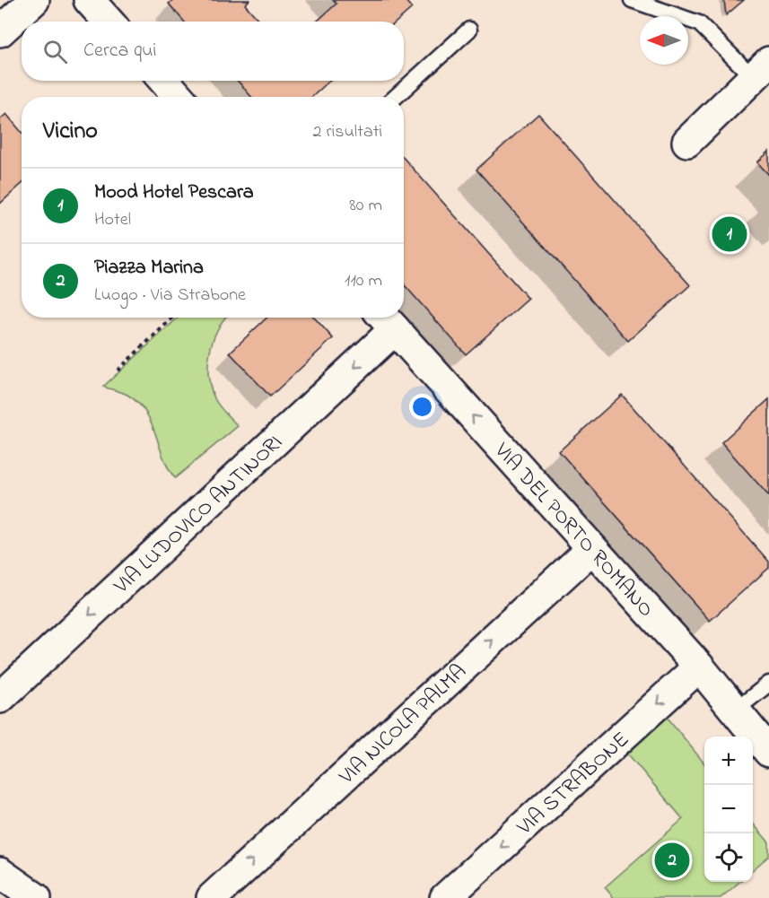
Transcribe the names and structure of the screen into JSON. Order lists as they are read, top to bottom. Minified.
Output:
{"streets":{"street":["VIA LUDOVICO ANTINORI","VIA DEL PORTO ROMANO","VIA NICOLA PALMA","VIA STRABONE"]},"crossings":[["VIA LUDOVICO ANTINORI","VIA DEL PORTO ROMANO"],["VIA DEL PORTO ROMANO","VIA NICOLA PALMA"],["VIA DEL PORTO ROMANO","VIA STRABONE"]],"one_way":["VIA LUDOVICO ANTINORI","VIA DEL PORTO ROMANO","VIA NICOLA PALMA","VIA STRABONE"],"north":"left","page":{"search":"Cerca qui","heading":["Vicino","2 risultati"],"list":[{"mark":"1","name":"Mood Hotel Pescara","note":"Hotel","value":"80 m"},{"mark":"2","name":"Piazza Marina","note":"Luogo · Via Strabone","value":"110 m"}],"pins":["1","2"],"map_buttons":["+","−"]}}
